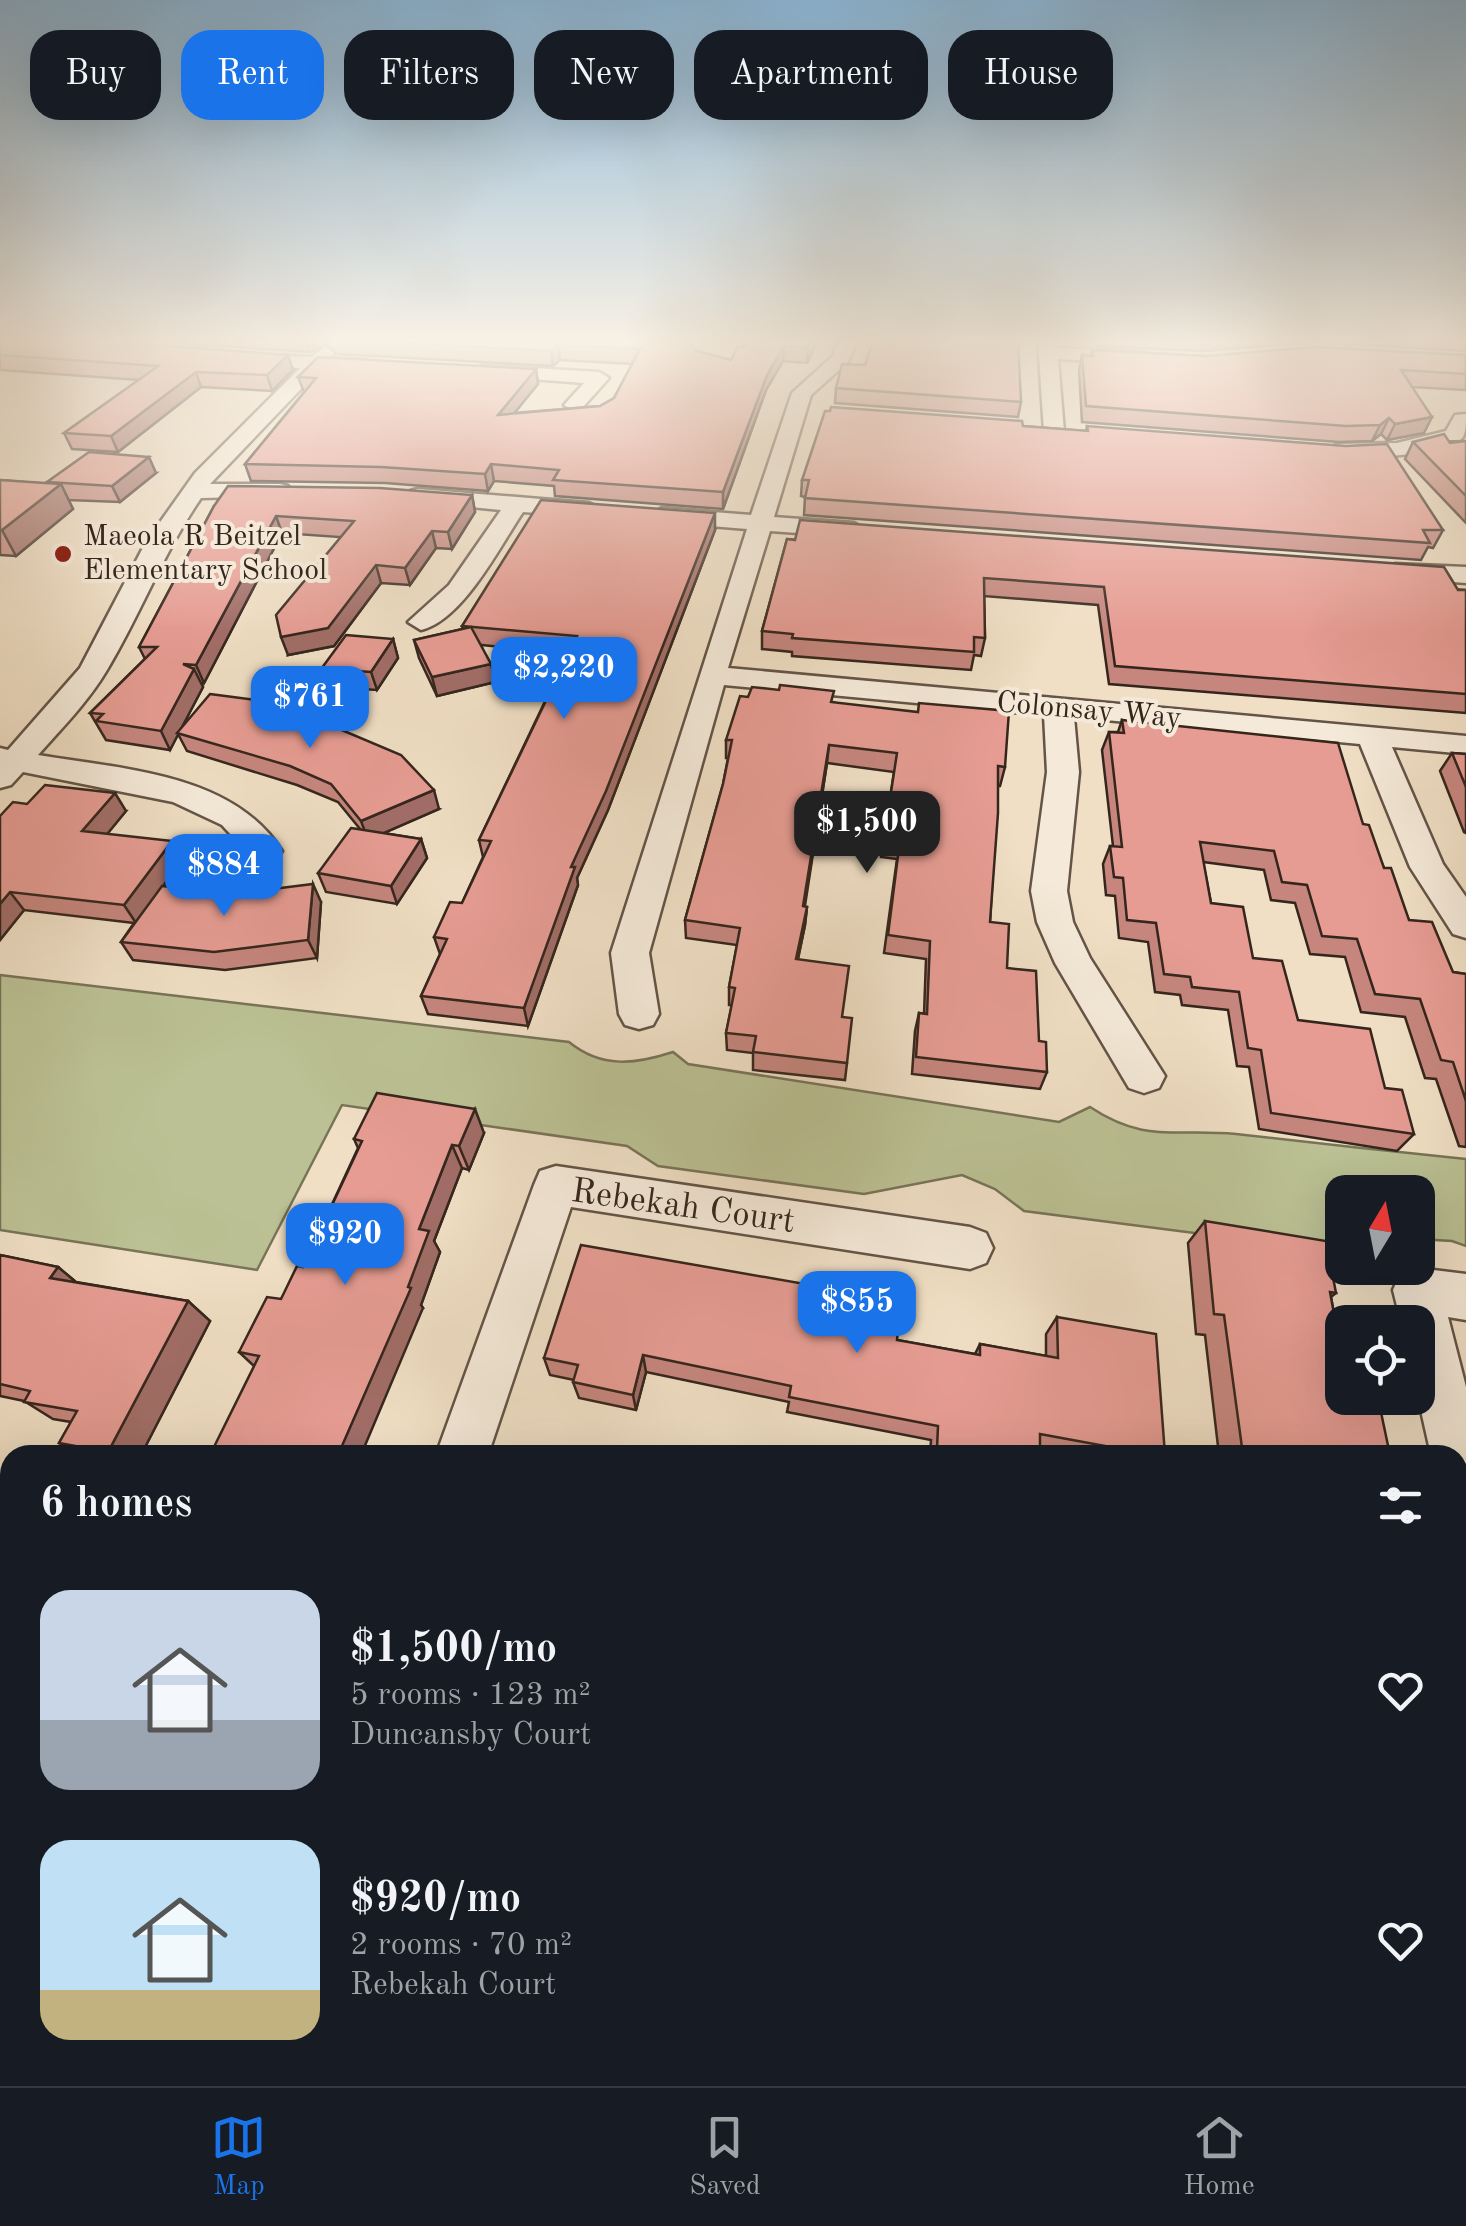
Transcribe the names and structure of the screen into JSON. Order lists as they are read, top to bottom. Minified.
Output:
{"streets":{"street":["Colonsay Way","Rebekah Court"]},"places":["Maeola R Beitzel Elementary School"],"north":"top","page":{"chip":["Buy","Rent","Filters","New","Apartment","House"],"price":["$2,220","$761","$1,500","$884","$920","$855"],"heading":"6 homes","list":[{"name":"$1,500/mo","note":"5 rooms · 123 m² · Duncansby Court"},{"name":"$920/mo","note":"2 rooms · 70 m² · Rebekah Court"}],"tabs":["Map","Saved","Home"]}}
